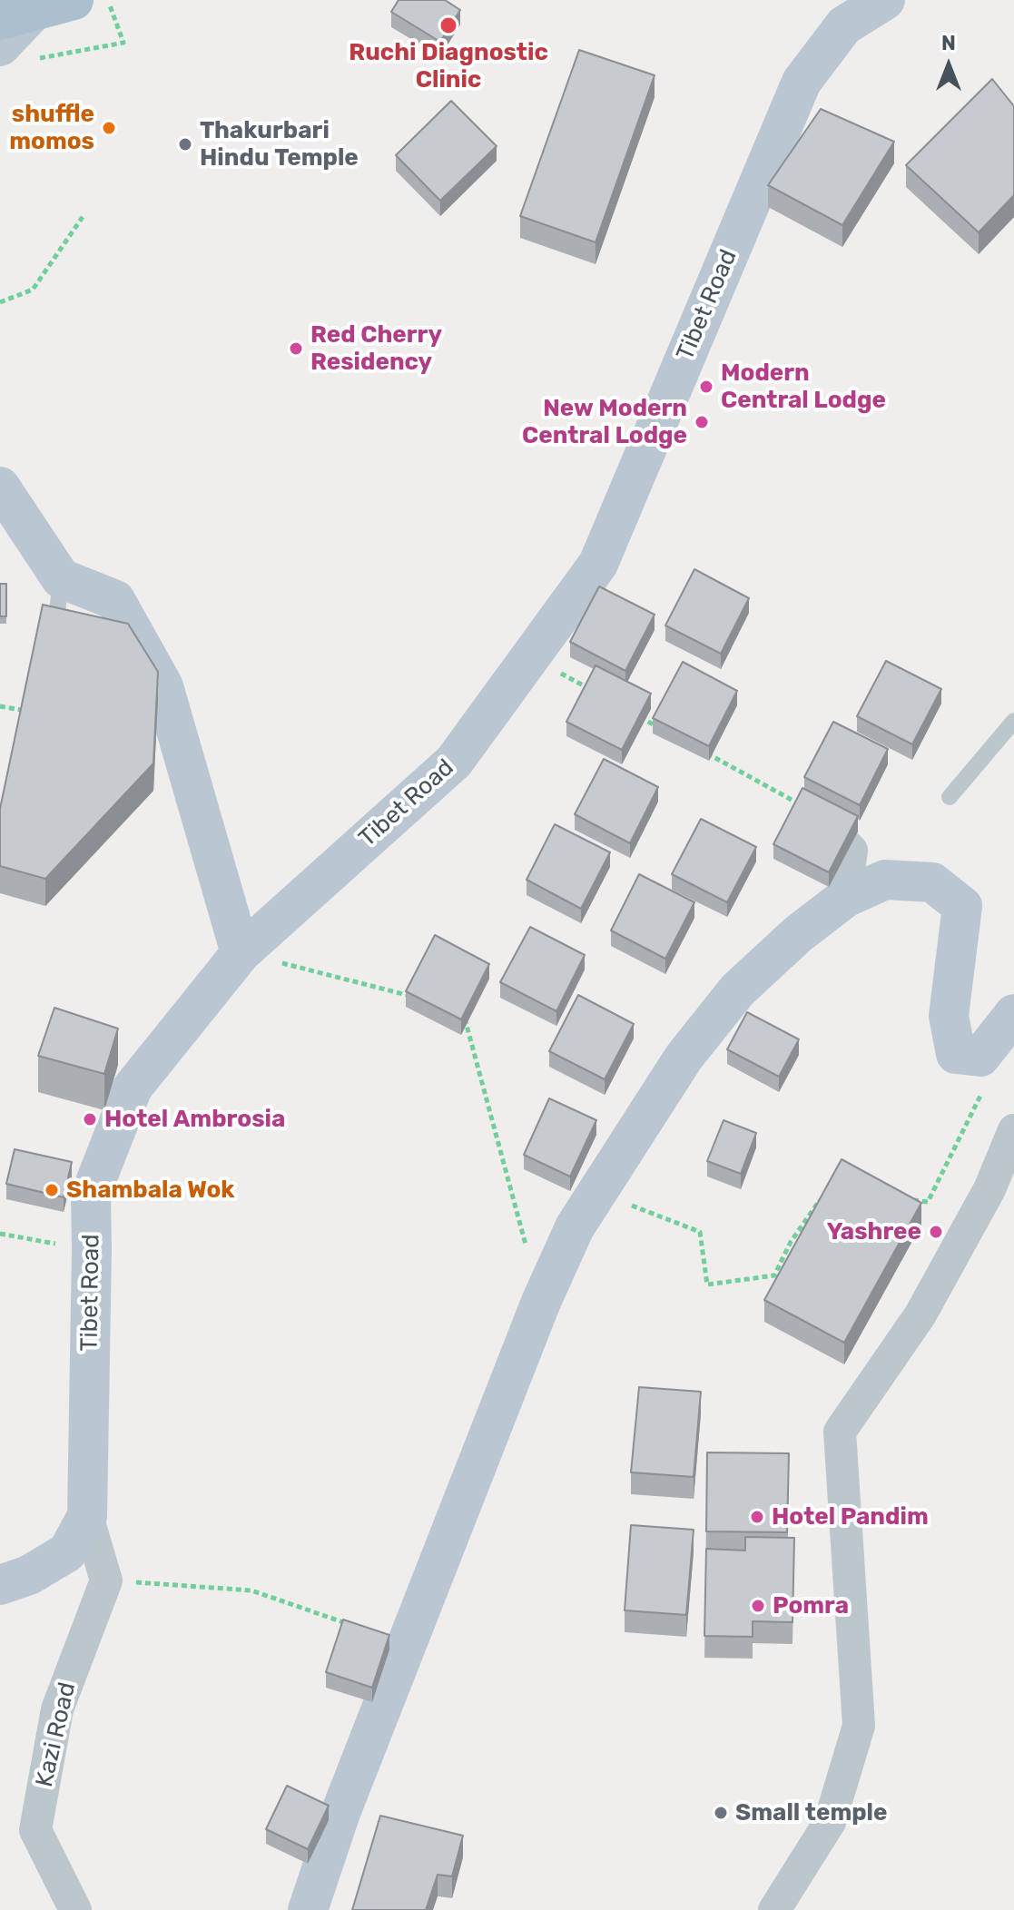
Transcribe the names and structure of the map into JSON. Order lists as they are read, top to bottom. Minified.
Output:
{"streets":{"street":["Tibet Road","Kazi Road"]},"places":["Ruchi Diagnostic Clinic","shuffle momos","Thakurbari Hindu Temple","Red Cherry Residency","Modern Central Lodge","New Modern Central Lodge","Hotel Ambrosia","Shambala Wok","Yashree","Hotel Pandim","Pomra","Small temple"],"north":"top"}
